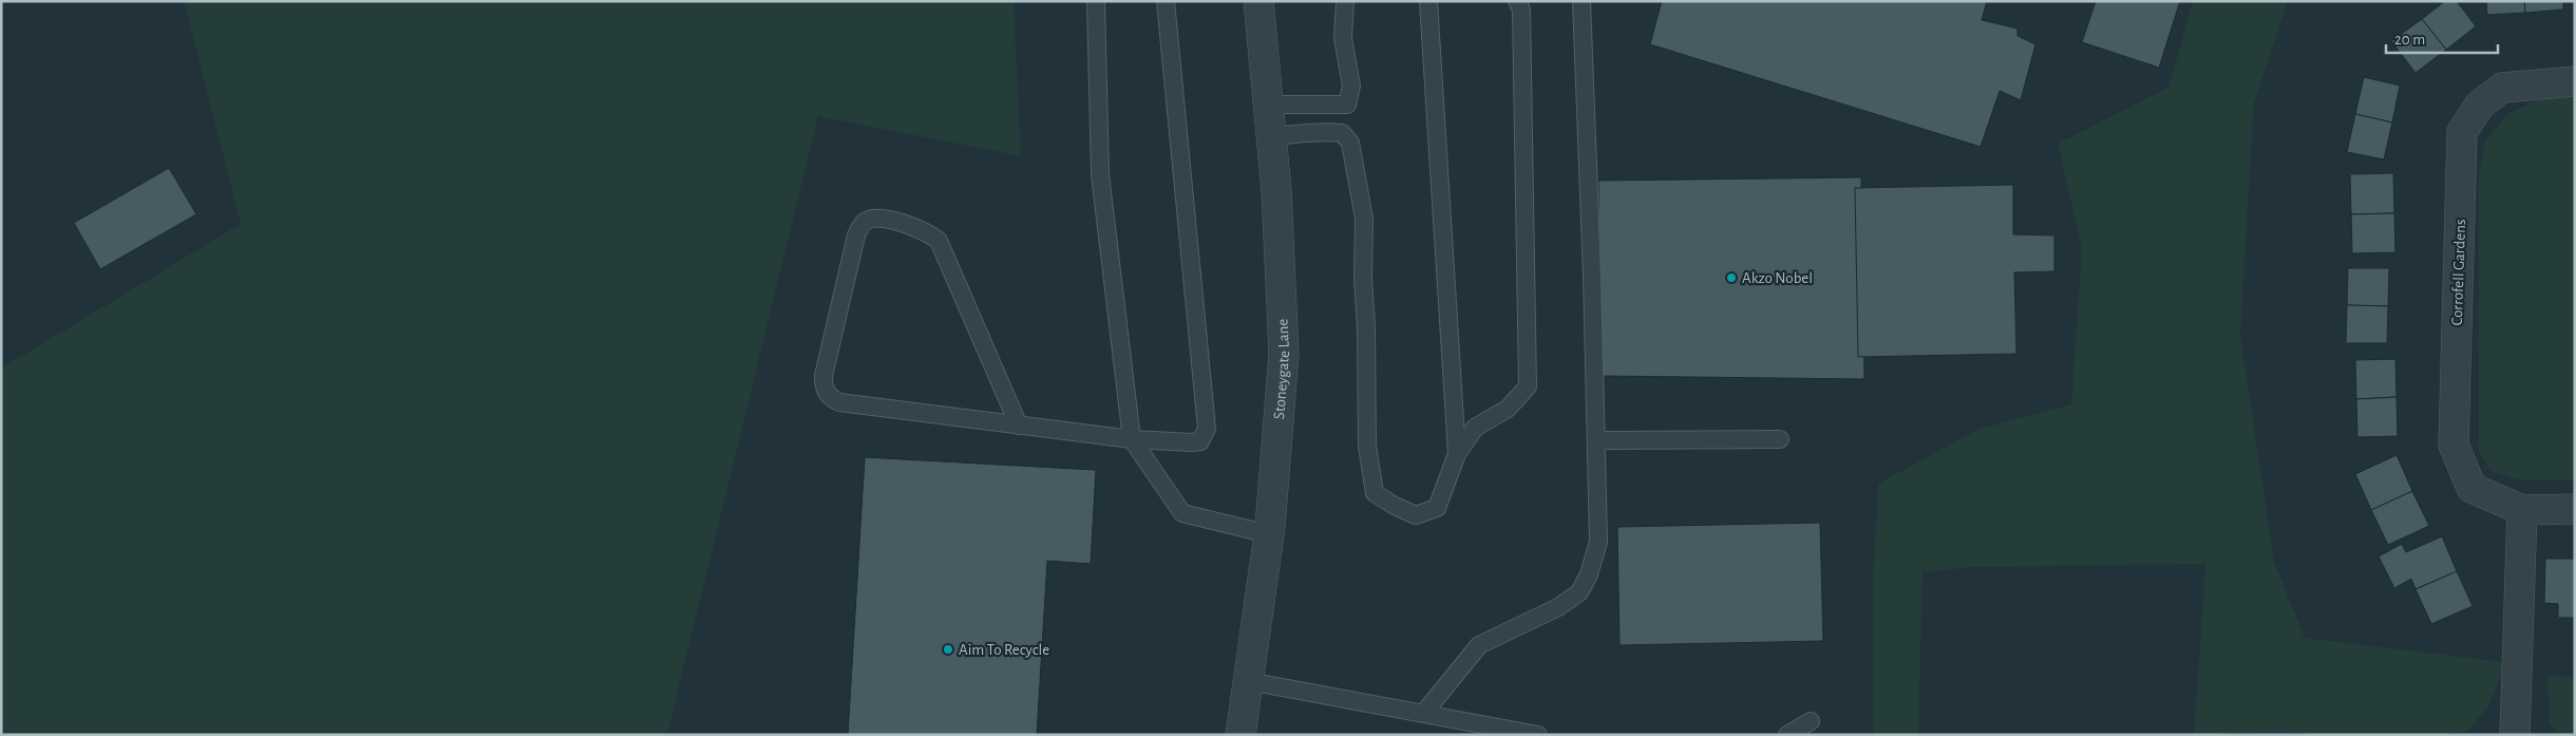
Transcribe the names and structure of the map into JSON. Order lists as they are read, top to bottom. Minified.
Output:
{"streets":{"street":["Corrofell Gardens","Stoneygate Lane"]},"places":["Akzo Nobel","Aim To Recycle"],"scale_bar":"20 m"}
